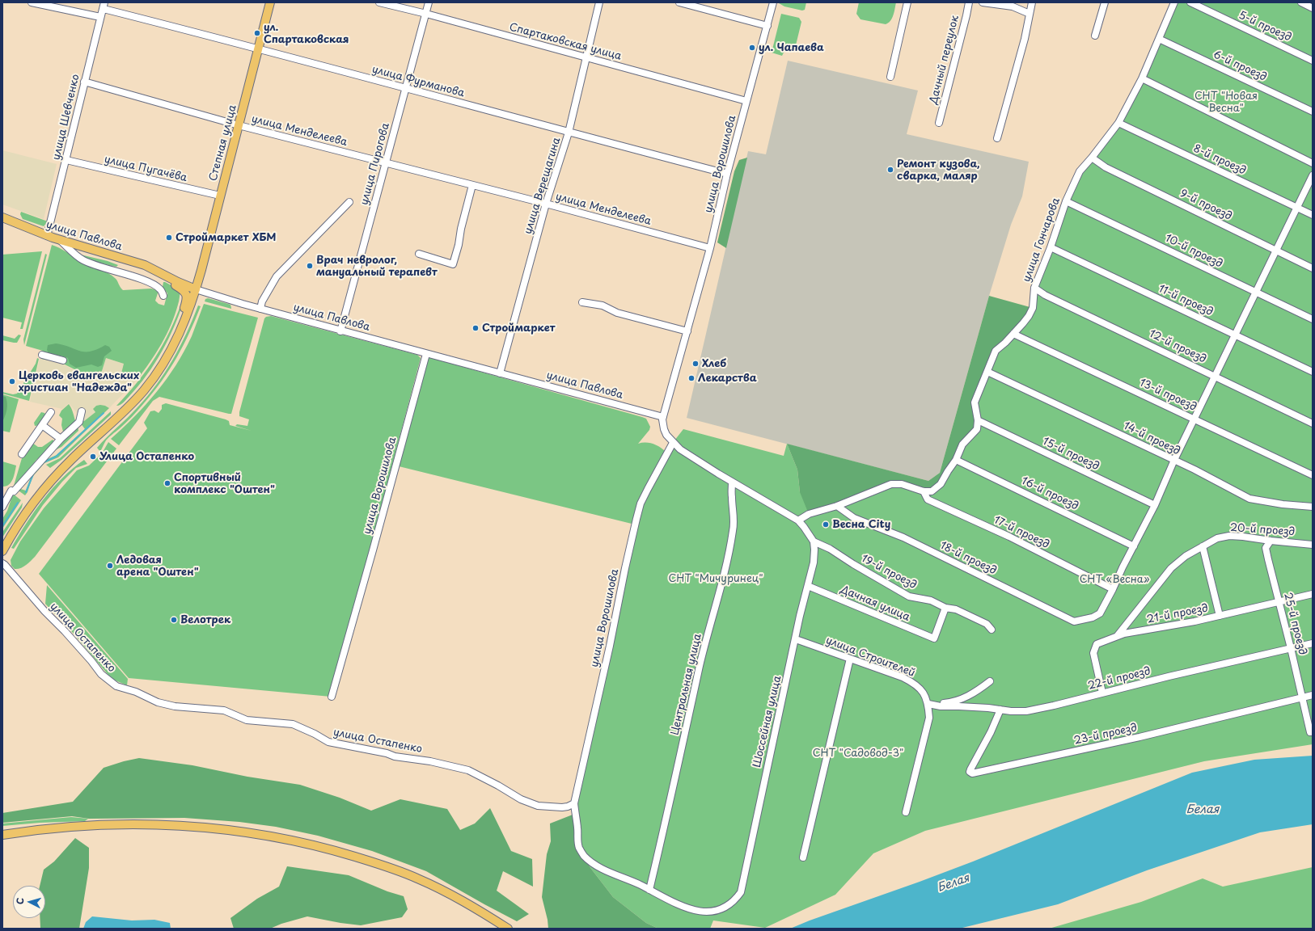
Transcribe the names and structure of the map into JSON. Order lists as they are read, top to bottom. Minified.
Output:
{"streets":{"main road":["Степная улица","улица Павлова"],"street":["5-й проезд","Спартаковская улица","Дачный переулок","6-й проезд","улица Фурманова","улица Шевченко","улица Менделеева","8-й проезд","улица Пирогова","улица Ворошилова","улица Пугачёва","улица Верещагина","9-й проезд","улица Гончарова","10-й проезд","11-й проезд","12-й проезд","13-й проезд","14-й проезд","15-й проезд","16-й проезд","20-й проезд","17-й проезд","18-й проезд","19-й проезд","Дачная улица","21-й проезд","25-й проезд","улица Остапенко","улица Строителей","22-й проезд","Центральная улица","Шоссейная улица","23-й проезд"]},"crossings":[["Спартаковская улица","улица Пирогова"],["Спартаковская улица","улица Ворошилова"],["Спартаковская улица","улица Верещагина"],["6-й проезд","улица Гончарова"],["улица Фурманова","улица Шевченко"],["улица Фурманова","Степная улица"],["улица Фурманова","улица Пирогова"],["улица Фурманова","улица Ворошилова"],["улица Фурманова","улица Верещагина"],["улица Шевченко","улица Менделеева"],["улица Шевченко","улица Пугачёва"],["улица Шевченко","улица Павлова"],["улица Менделеева","Степная улица"],["улица Менделеева","улица Пирогова"],["улица Менделеева","улица Ворошилова"],["улица Менделеева","улица Верещагина"],["Степная улица","улица Пугачёва"],["Степная улица","улица Павлова"],["8-й проезд","улица Гончарова"],["улица Пирогова","улица Павлова"],["улица Ворошилова","улица Павлова"],["улица Ворошилова","улица Остапенко"],["улица Ворошилова","Центральная улица"],["улица Верещагина","улица Павлова"],["9-й проезд","улица Гончарова"],["улица Гончарова","10-й проезд"],["улица Гончарова","11-й проезд"],["улица Гончарова","12-й проезд"],["улица Гончарова","13-й проезд"],["улица Гончарова","14-й проезд"],["улица Гончарова","15-й проезд"],["20-й проезд","21-й проезд"],["20-й проезд","25-й проезд"],["17-й проезд","18-й проезд"],["19-й проезд","Дачная улица"],["19-й проезд","Шоссейная улица"],["Дачная улица","Шоссейная улица"],["21-й проезд","25-й проезд"],["21-й проезд","22-й проезд"],["25-й проезд","22-й проезд"],["25-й проезд","23-й проезд"],["улица Строителей","22-й проезд"],["улица Строителей","Шоссейная улица"],["22-й проезд","23-й проезд"]],"water":["Белая"],"parks":["СНТ \"Новая Весна\"","СНТ \"Мичуринец\"","СНТ «Весна»","СНТ \"Садовод-3\""],"places":["ул. Спартаковская","ул. Чапаева","Ремонт кузова, сварка, маляр","Строймаркет ХБМ","Врач невролог, мануальный терапевт","Строймаркет","Хлеб","Лекарства","Церковь евангельских христиан \"Надежда\"","Улица Остапенко","Спортивный комплекс \"Оштен\"","Весна City","Ледовая арена \"Оштен\"","Велотрек"],"north":"left"}
